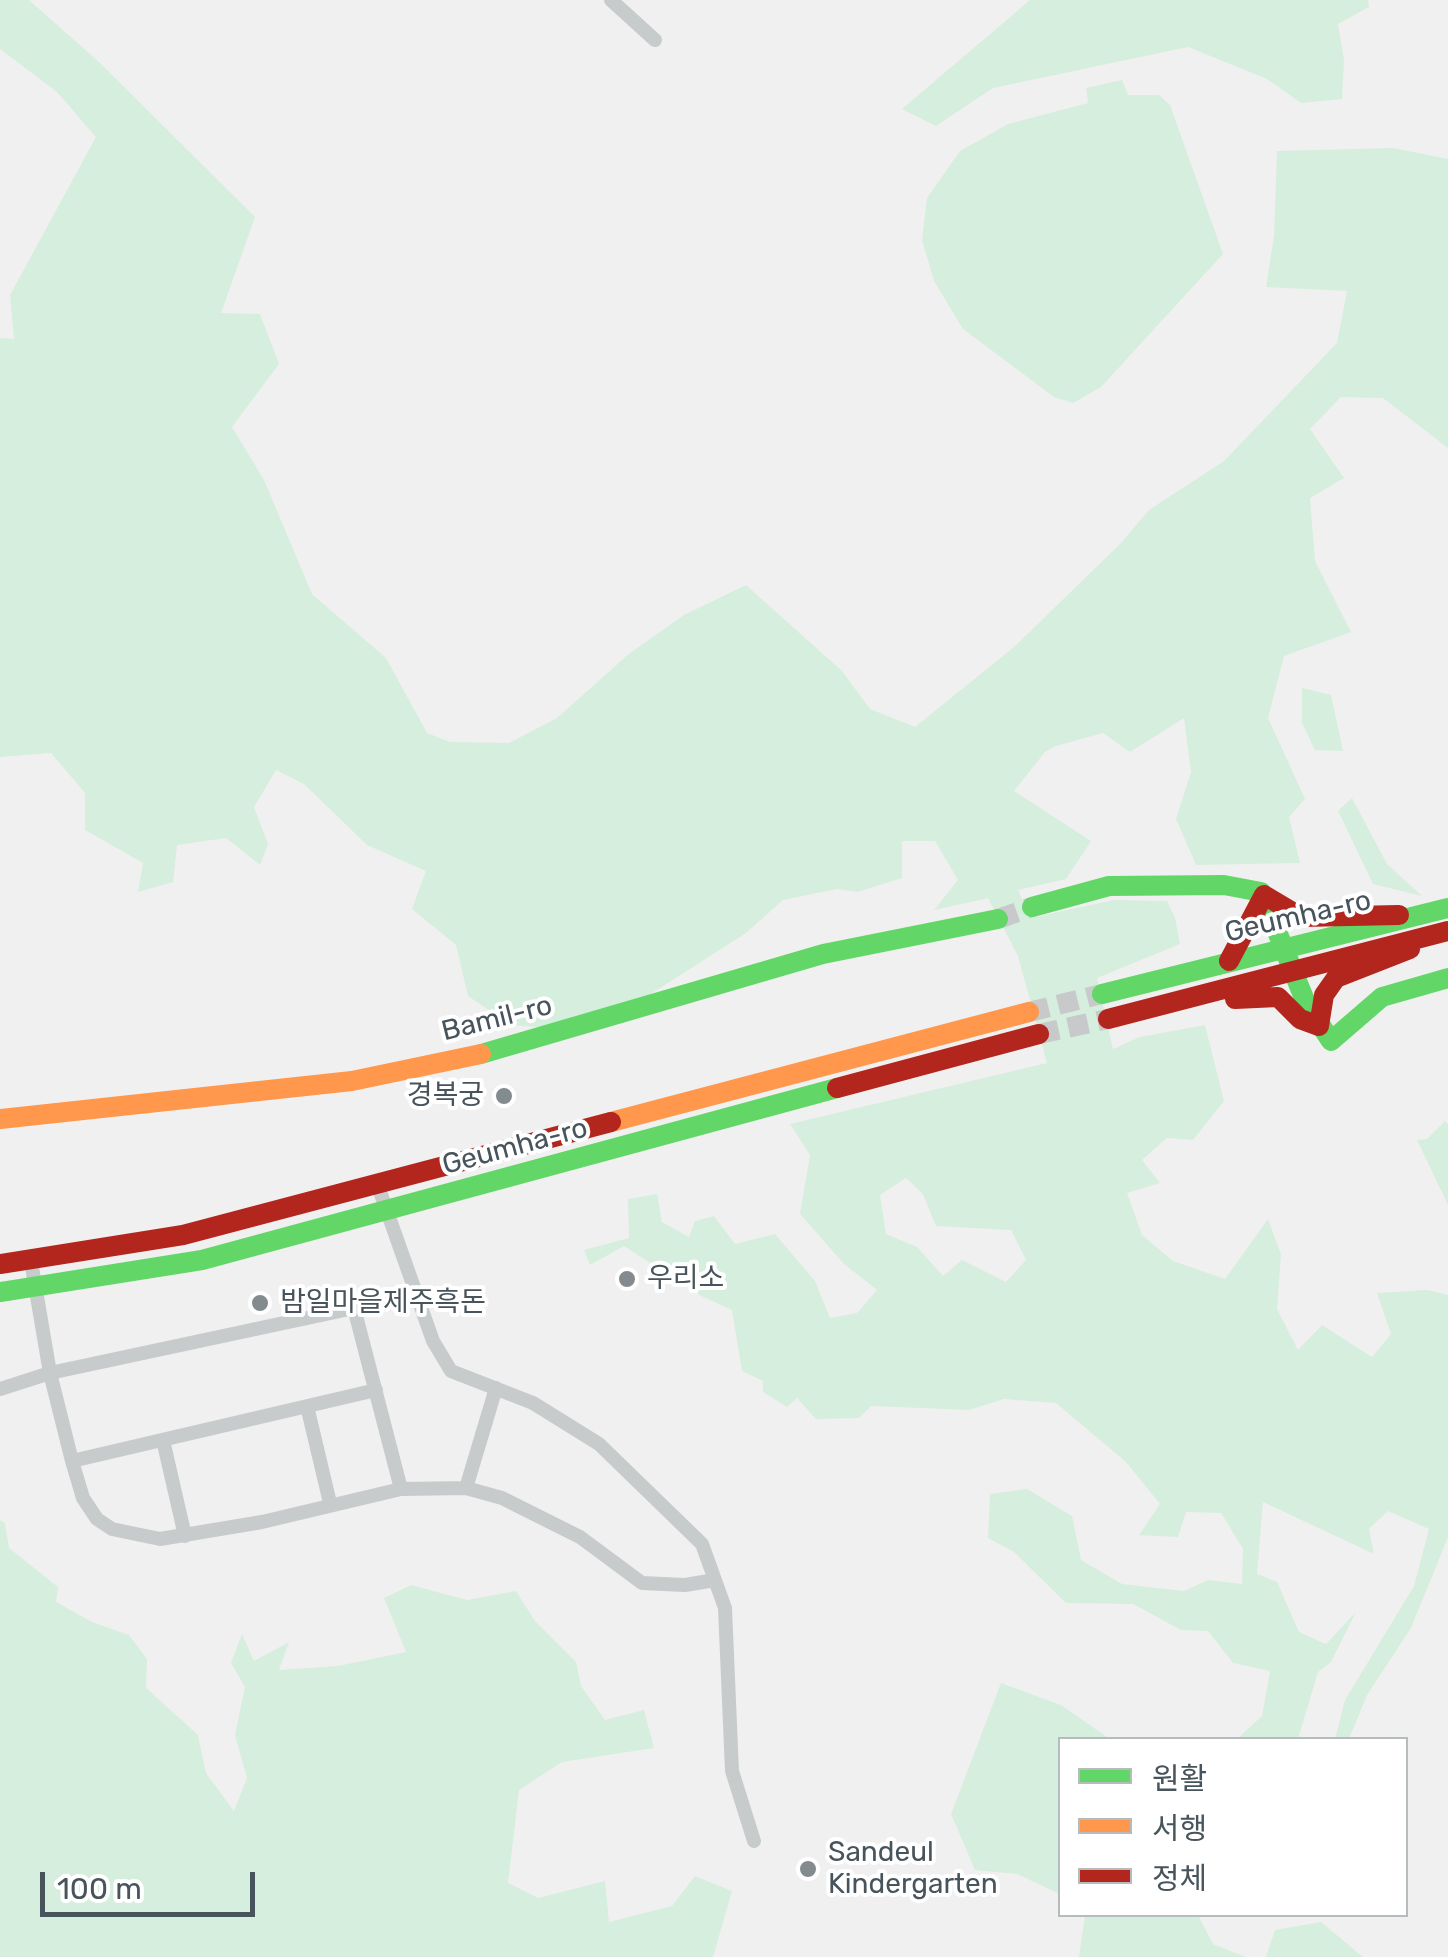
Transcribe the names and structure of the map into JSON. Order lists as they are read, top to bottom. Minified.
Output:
{"streets":{"main road":["Geumha-ro","Bamil-ro"]},"places":["경복궁","우리소","밤일마을제주흑돈","Sandeul Kindergarten"],"legend":["원활","서행","정체"],"scale_bar":"100 m"}
